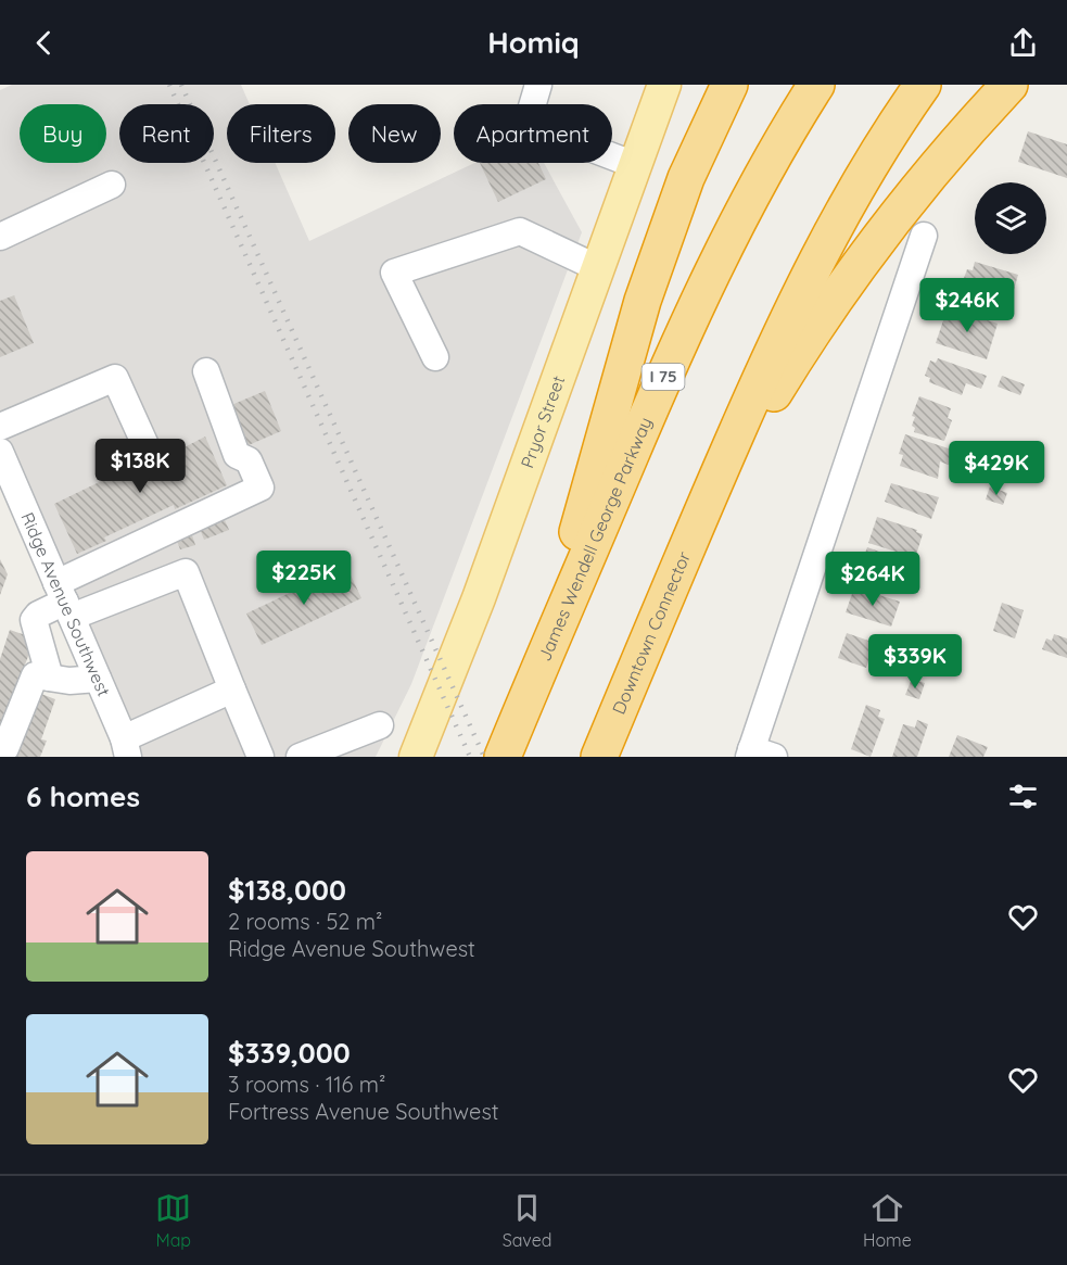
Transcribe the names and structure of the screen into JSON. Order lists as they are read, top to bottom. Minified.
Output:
{"streets":{"highway":["I 75","James Wendell George Parkway","Downtown Connector"],"main road":["Pryor Street"],"street":["Ridge Avenue Southwest"]},"crossings":[["I 75","James Wendell George Parkway"]],"page":{"header":"Homiq","chip":["Buy","Rent","Filters","New","Apartment"],"price":["$246K","$138K","$429K","$225K","$264K","$339K"],"heading":"6 homes","list":[{"name":"$138,000","note":"2 rooms · 52 m² · Ridge Avenue Southwest"},{"name":"$339,000","note":"3 rooms · 116 m² · Fortress Avenue Southwest"}],"tabs":["Map","Saved","Home"]}}
